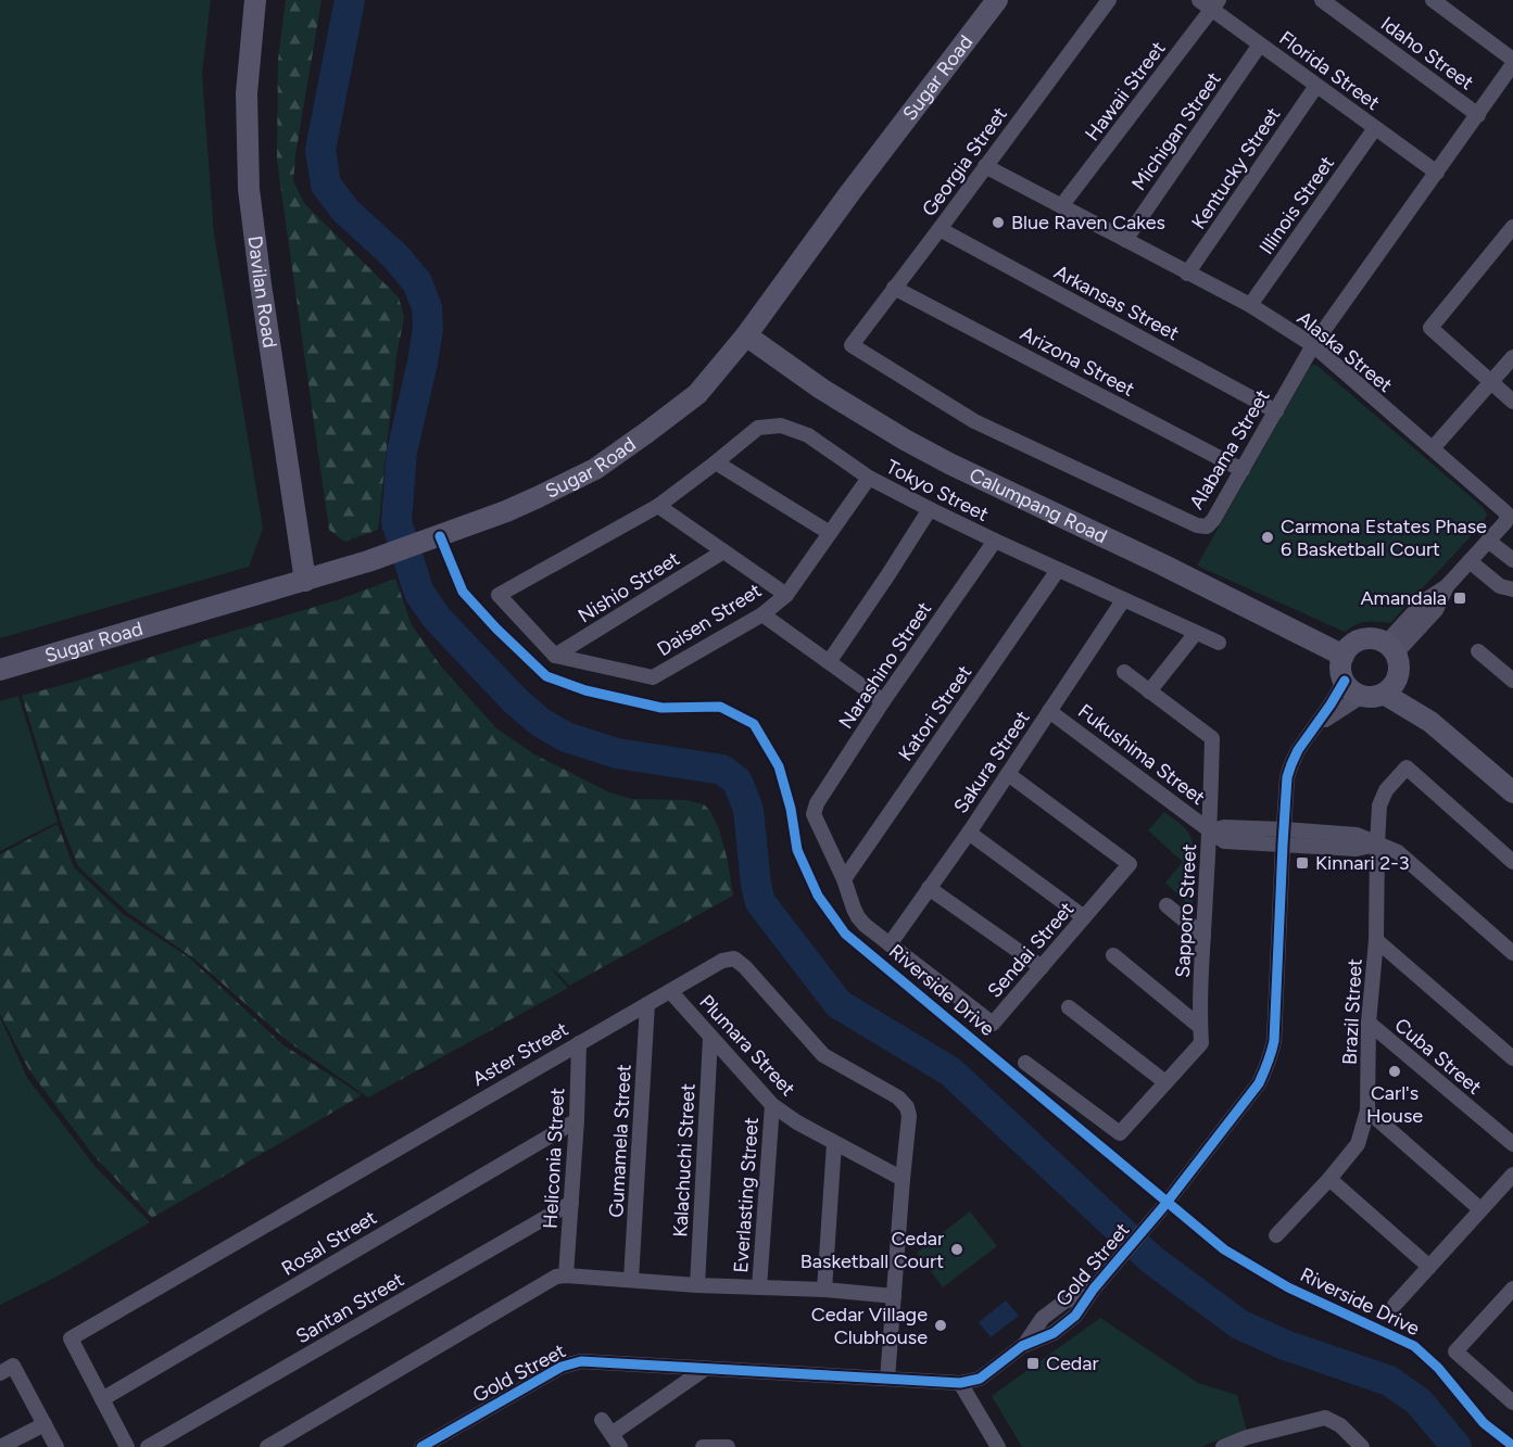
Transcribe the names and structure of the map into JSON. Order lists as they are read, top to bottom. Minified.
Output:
{"streets":{"main road":["Sugar Road","Davilan Road","Calumpang Road"],"street":["Idaho Street","Florida Street","Hawaii Street","Michigan Street","Georgia Street","Kentucky Street","Illinois Street","Arkansas Street","Alaska Street","Arizona Street","Alabama Street","Tokyo Street","Nishio Street","Daisen Street","Narashino Street","Katori Street","Fukushima Street","Sakura Street","Sapporo Street","Sendai Street","Brazil Street","Plumara Street","Aster Street","Cuba Street","Gumamela Street","Heliconia Street","Kalachuchi Street","Everlasting Street","Rosal Street","Gold Street","Santan Street"],"cycle path":["Riverside Drive"]},"crossings":[["Idaho Street","Alabama Street"],["Florida Street","Hawaii Street"],["Florida Street","Michigan Street"],["Florida Street","Kentucky Street"],["Florida Street","Illinois Street"],["Florida Street","Alabama Street"],["Sugar Road","Davilan Road"],["Sugar Road","Calumpang Road"],["Hawaii Street","Alaska Street"],["Michigan Street","Alaska Street"],["Georgia Street","Arkansas Street"],["Georgia Street","Alaska Street"],["Georgia Street","Arizona Street"],["Georgia Street","Alabama Street"],["Kentucky Street","Alaska Street"],["Illinois Street","Alaska Street"],["Arkansas Street","Alabama Street"],["Alaska Street","Alabama Street"],["Alaska Street","Calumpang Road"],["Alaska Street","Gold Street"],["Arizona Street","Alabama Street"],["Tokyo Street","Nishio Street"],["Tokyo Street","Daisen Street"],["Tokyo Street","Narashino Street"],["Tokyo Street","Katori Street"],["Tokyo Street","Sakura Street"],["Calumpang Road","Gold Street"],["Nishio Street","Daisen Street"],["Narashino Street","Sendai Street"],["Katori Street","Sendai Street"],["Fukushima Street","Sakura Street"],["Fukushima Street","Sapporo Street"],["Fukushima Street","Brazil Street"],["Fukushima Street","Gold Street"],["Sakura Street","Sendai Street"],["Brazil Street","Cuba Street"],["Plumara Street","Aster Street"],["Plumara Street","Kalachuchi Street"],["Plumara Street","Everlasting Street"],["Aster Street","Gumamela Street"],["Aster Street","Heliconia Street"],["Aster Street","Rosal Street"],["Aster Street","Gold Street"],["Heliconia Street","Rosal Street"],["Heliconia Street","Santan Street"]],"places":{"other":["Blue Raven Cakes","Carmona Estates Phase 6 Basketball Court","Carl's House","Cedar Basketball Court","Cedar Village Clubhouse"],"transit":["Amandala","Kinnari 2-3","Cedar"]}}
